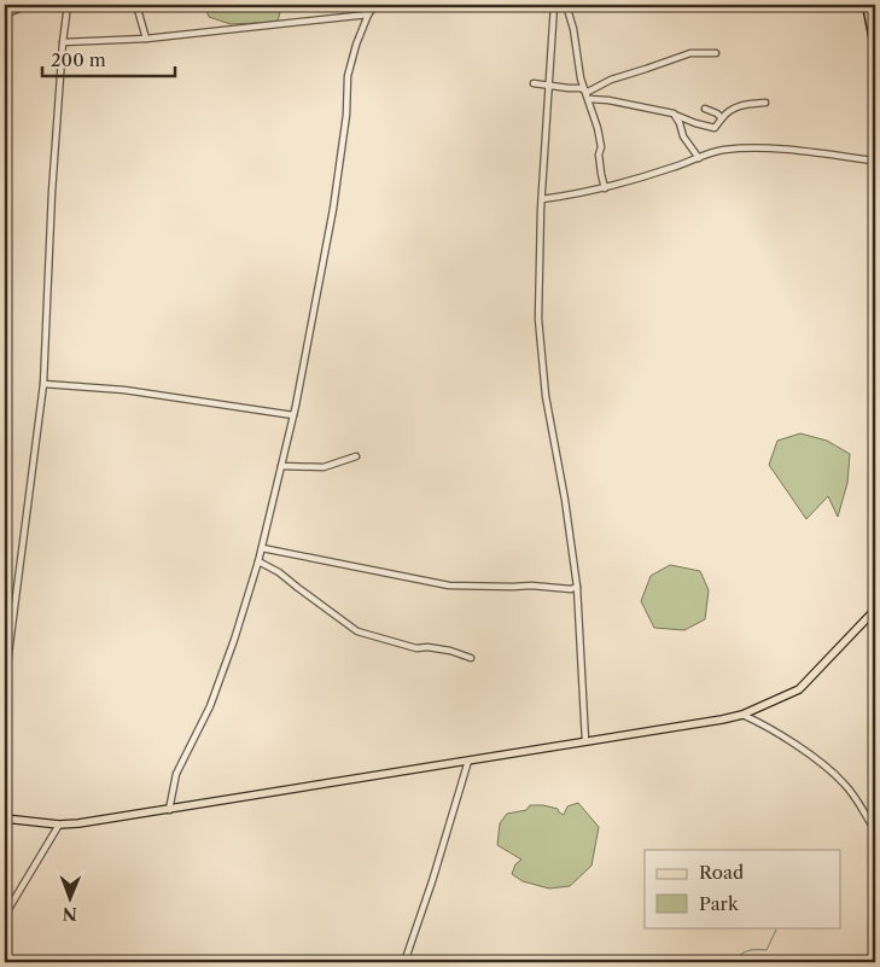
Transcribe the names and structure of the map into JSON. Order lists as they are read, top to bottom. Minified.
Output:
{"legend":["Road","Park"],"scale_bar":"200 m","north":"bottom"}
